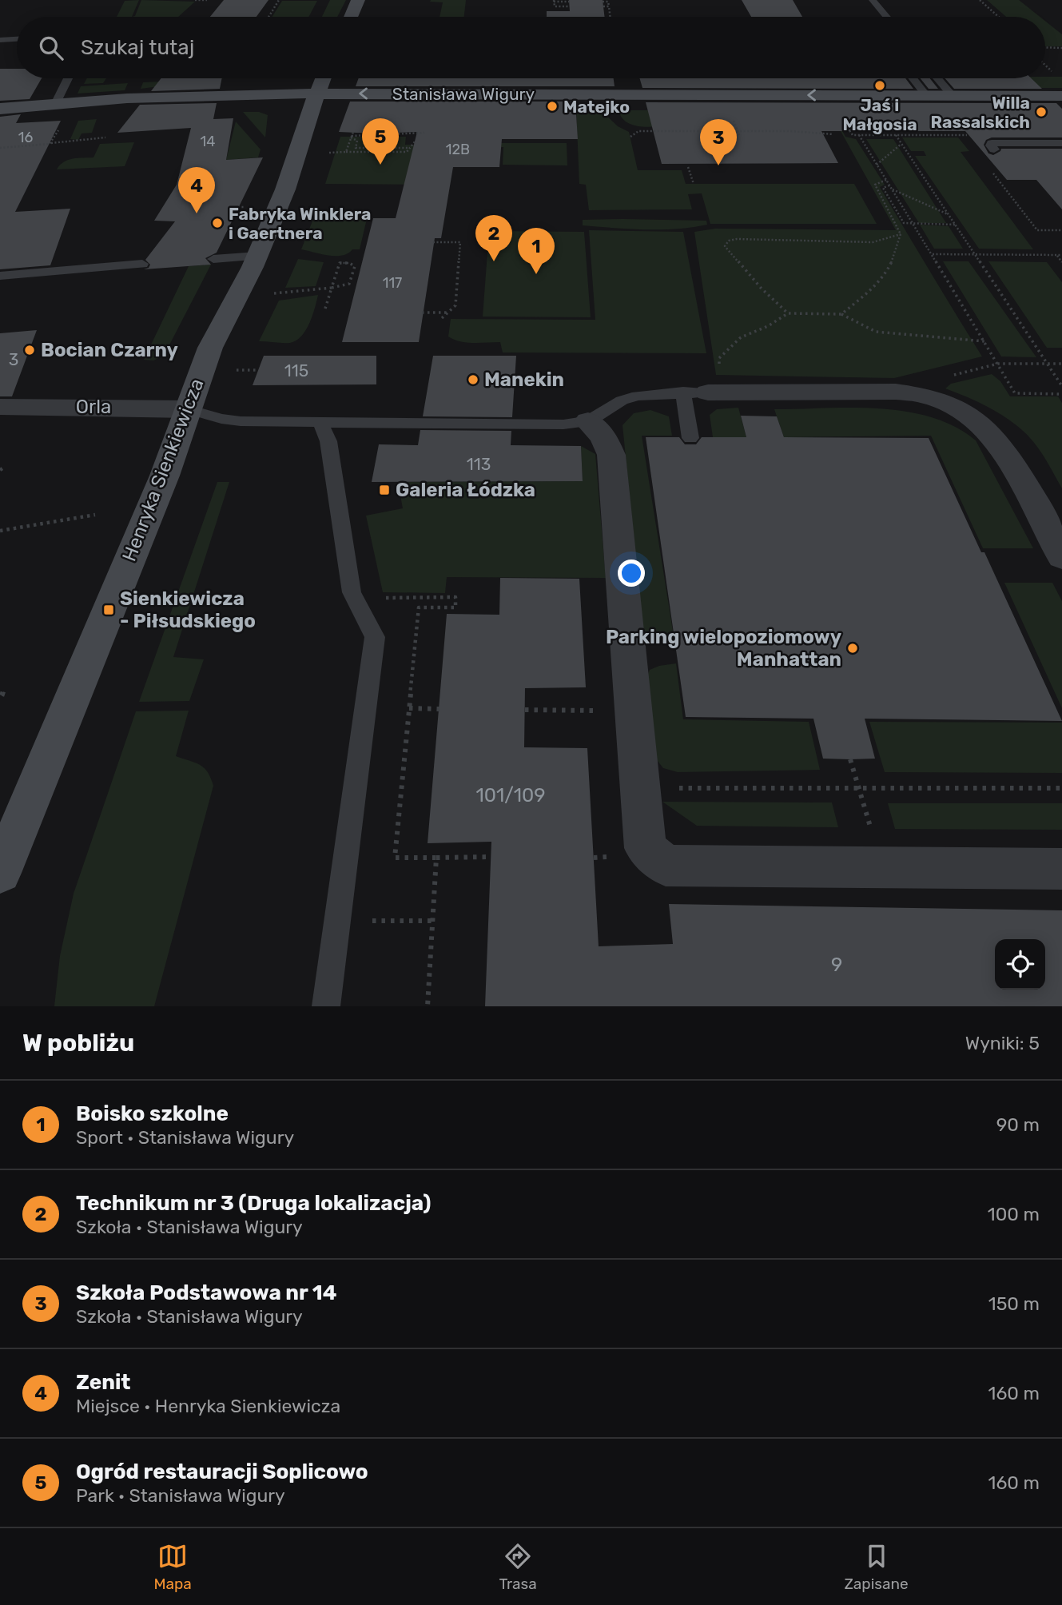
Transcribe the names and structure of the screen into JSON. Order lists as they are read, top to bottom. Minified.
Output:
{"streets":{"street":["Stanisława Wigury","Orla","Henryka Sienkiewicza"]},"crossings":[["Stanisława Wigury","Henryka Sienkiewicza"],["Orla","Henryka Sienkiewicza"]],"one_way":["Stanisława Wigury"],"places":{"other":["Jaś i Małgosia","Matejko","Willa Rassalskich","Fabryka Winklera i Gaertnera","Bocian Czarny","Manekin","Parking wielopoziomowy Manhattan"],"transit":["Galeria Łódzka","Sienkiewicza - Piłsudskiego"]},"house_numbers":["16","14","12B","117","3","115","113","101/109","9"],"page":{"search":"Szukaj tutaj","pins":["5","3","4","2","1"],"heading":["W pobliżu","Wyniki: 5"],"list":[{"mark":"1","name":"Boisko szkolne","note":"Sport · Stanisława Wigury","value":"90 m"},{"mark":"2","name":"Technikum nr 3 (Druga lokalizacja)","note":"Szkoła · Stanisława Wigury","value":"100 m"},{"mark":"3","name":"Szkoła Podstawowa nr 14","note":"Szkoła · Stanisława Wigury","value":"150 m"},{"mark":"4","name":"Zenit","note":"Miejsce · Henryka Sienkiewicza","value":"160 m"},{"mark":"5","name":"Ogród restauracji Soplicowo","note":"Park · Stanisława Wigury","value":"160 m"}],"nav":["Mapa","Trasa","Zapisane"]}}
